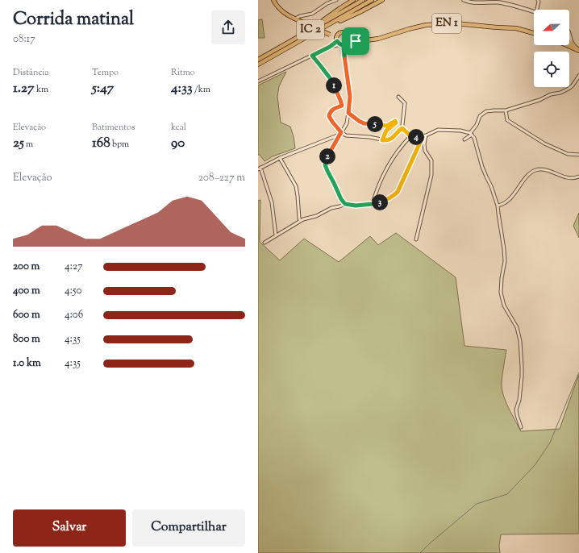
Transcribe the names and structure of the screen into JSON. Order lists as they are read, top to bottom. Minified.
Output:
{"streets":{"main road":["EN 1","IC 2"]},"north":"left","page":{"heading":["Corrida matinal","08:17"],"stats":[["Distância","1.27 km"],["Tempo","5:47"],["Ritmo","4:33 /km"],["Elevação","25 m"],["Batimentos","168 bpm"],["kcal","90"]],"pins":["1","5","4","2","3"],"chart":["Elevação","208–227 m"],"list":[{"name":"200 m","note":"4:27"},{"name":"400 m","note":"4:50"},{"name":"600 m","note":"4:06"},{"name":"800 m","note":"4:35"},{"name":"1.0 km","note":"4:35"}],"buttons":["Salvar","Compartilhar"]}}
